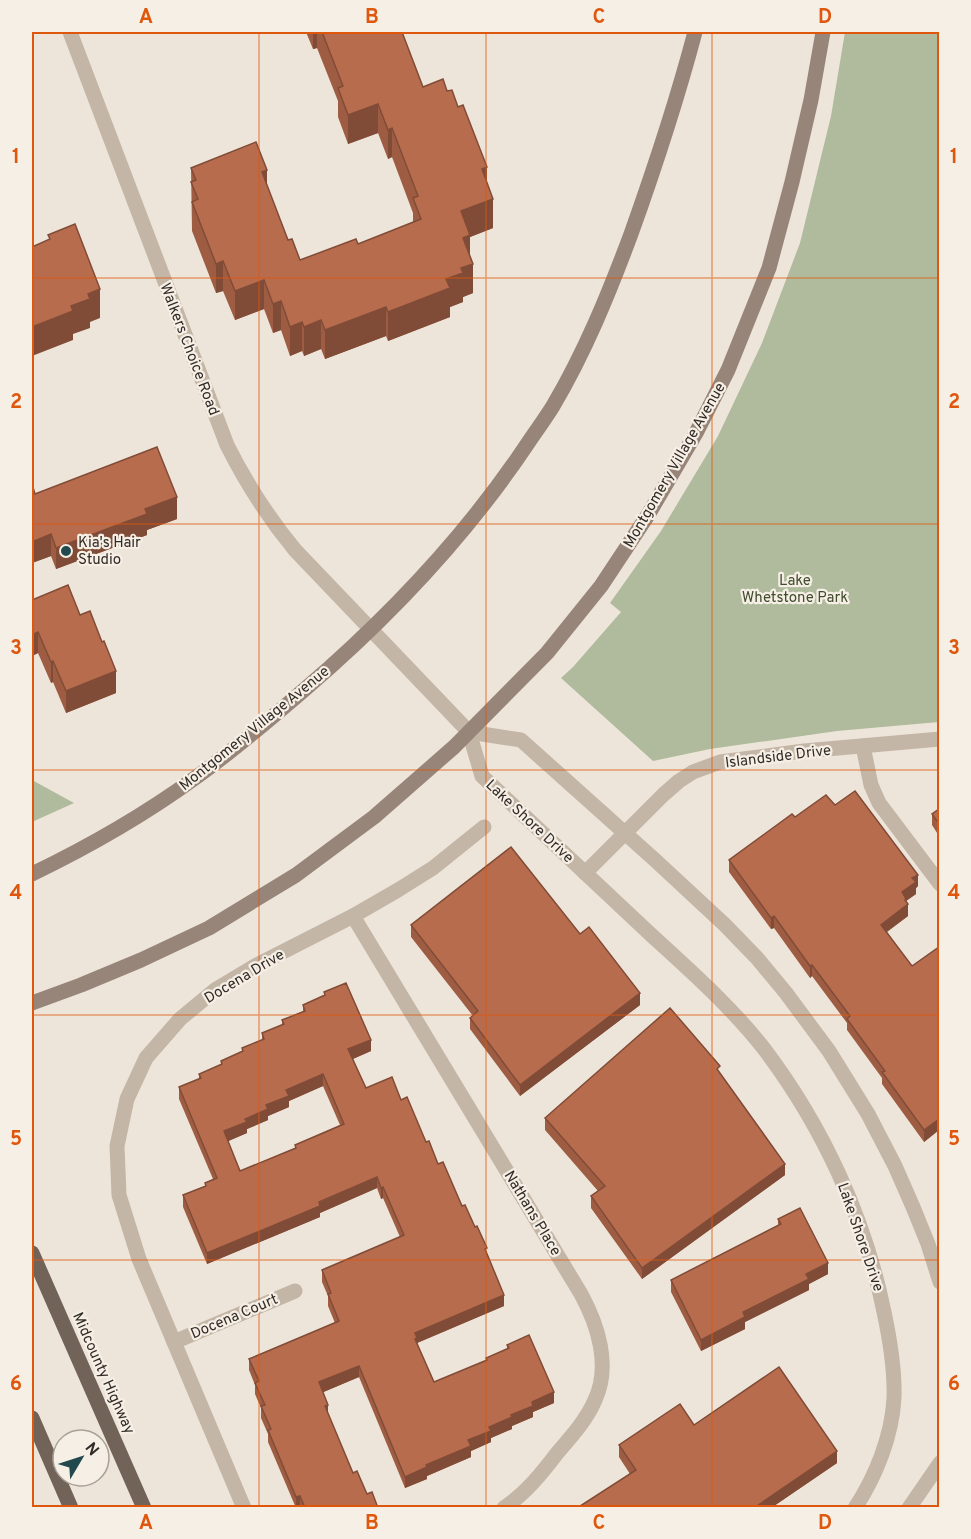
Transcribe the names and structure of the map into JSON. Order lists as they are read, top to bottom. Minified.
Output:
{"streets":{"main road":["Montgomery Village Avenue","Midcounty Highway"],"street":["Walkers Choice Road","Islandside Drive","Lake Shore Drive","Docena Drive","Nathans Place","Docena Court"]},"crossings":[["Walkers Choice Road","Montgomery Village Avenue"],["Walkers Choice Road","Lake Shore Drive"],["Montgomery Village Avenue","Lake Shore Drive"],["Islandside Drive","Lake Shore Drive"],["Docena Drive","Nathans Place"],["Docena Drive","Docena Court"]],"parks":["Lake Whetstone Park"],"places":["Kia's Hair Studio"],"north":"top right","grid":{"columns":["A","B","C","D"],"rows":["1","2","3","4","5","6"]}}
